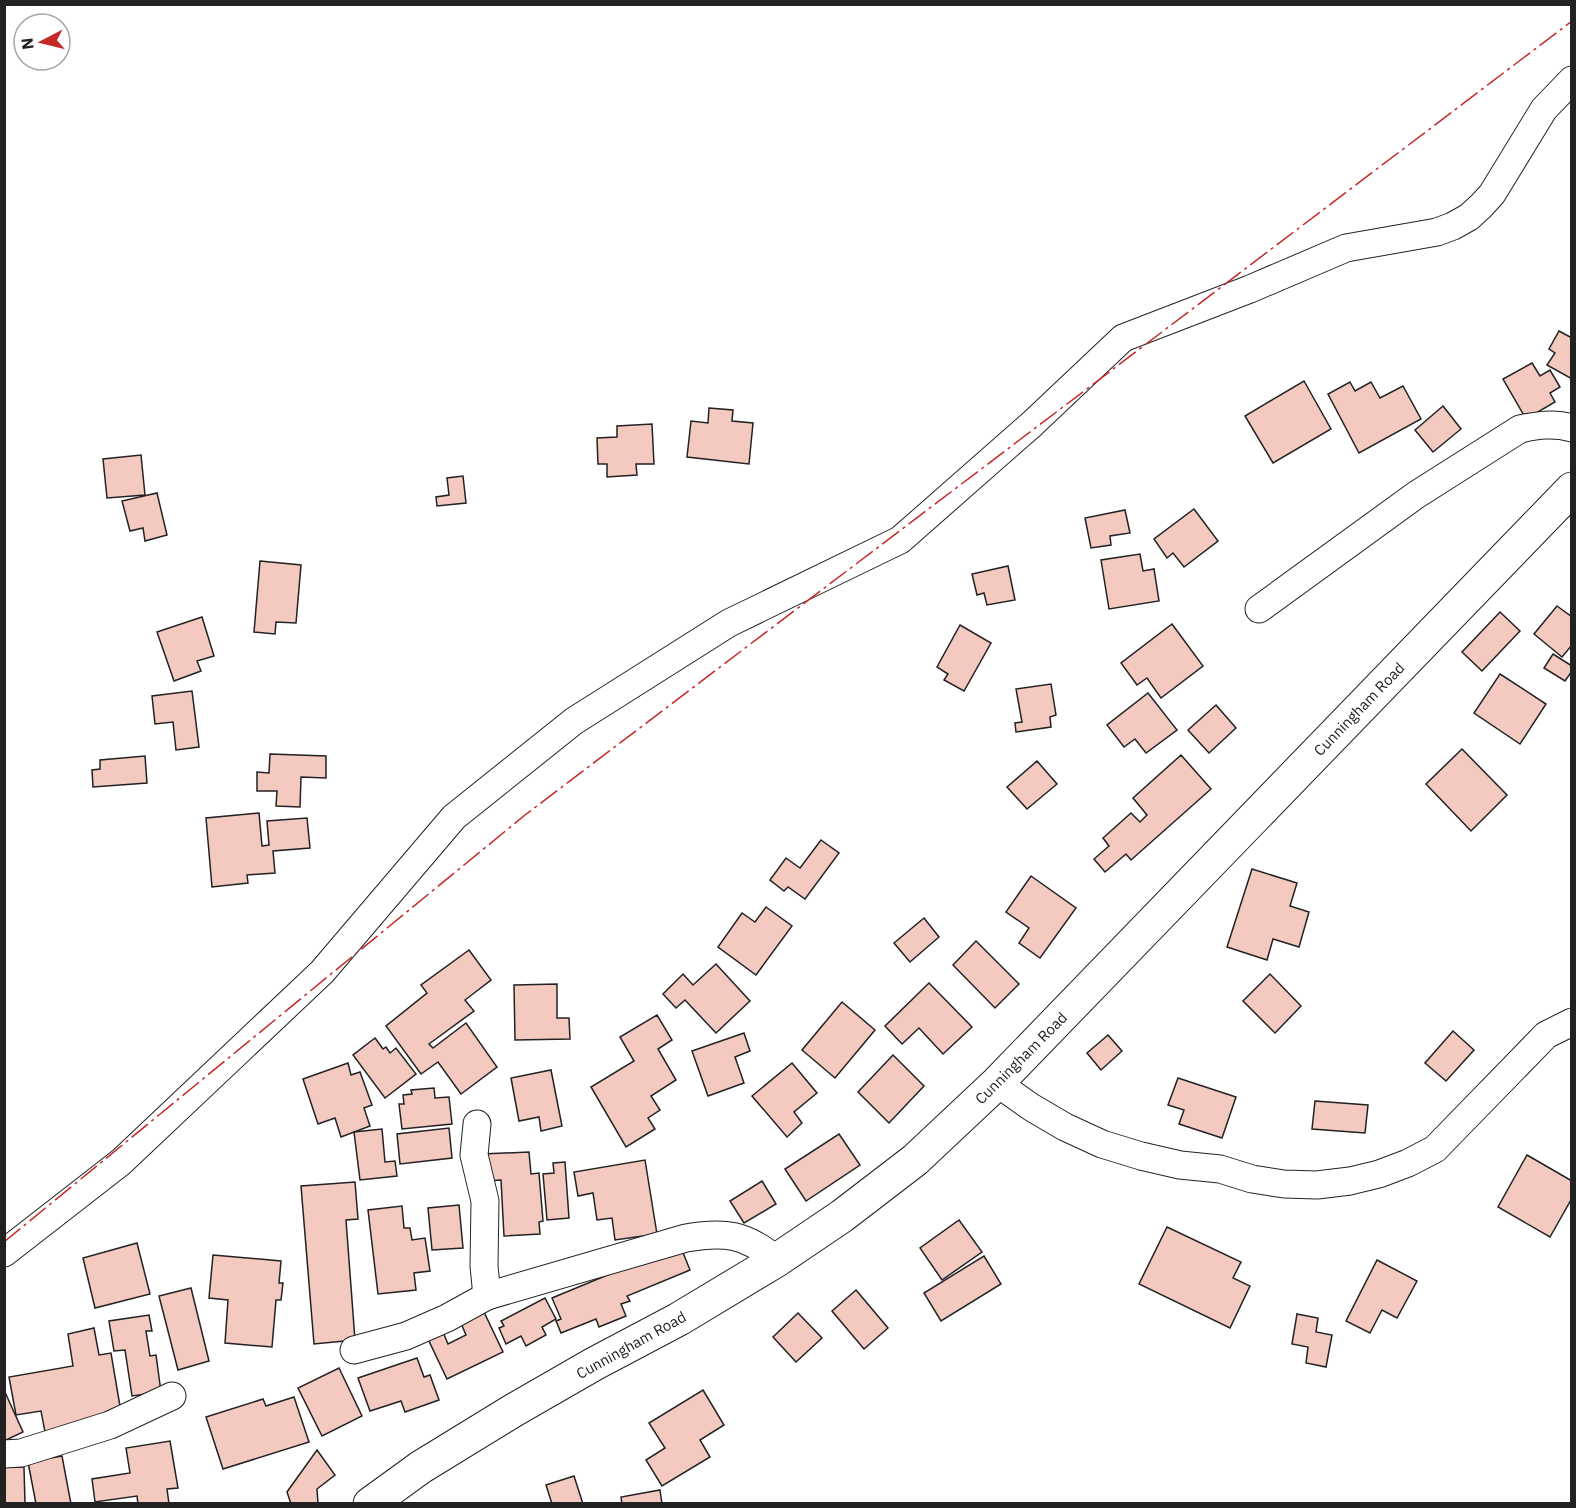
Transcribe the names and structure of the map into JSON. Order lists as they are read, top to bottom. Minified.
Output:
{"streets":{"main road":["Cunningham Road"]},"north":"left"}
